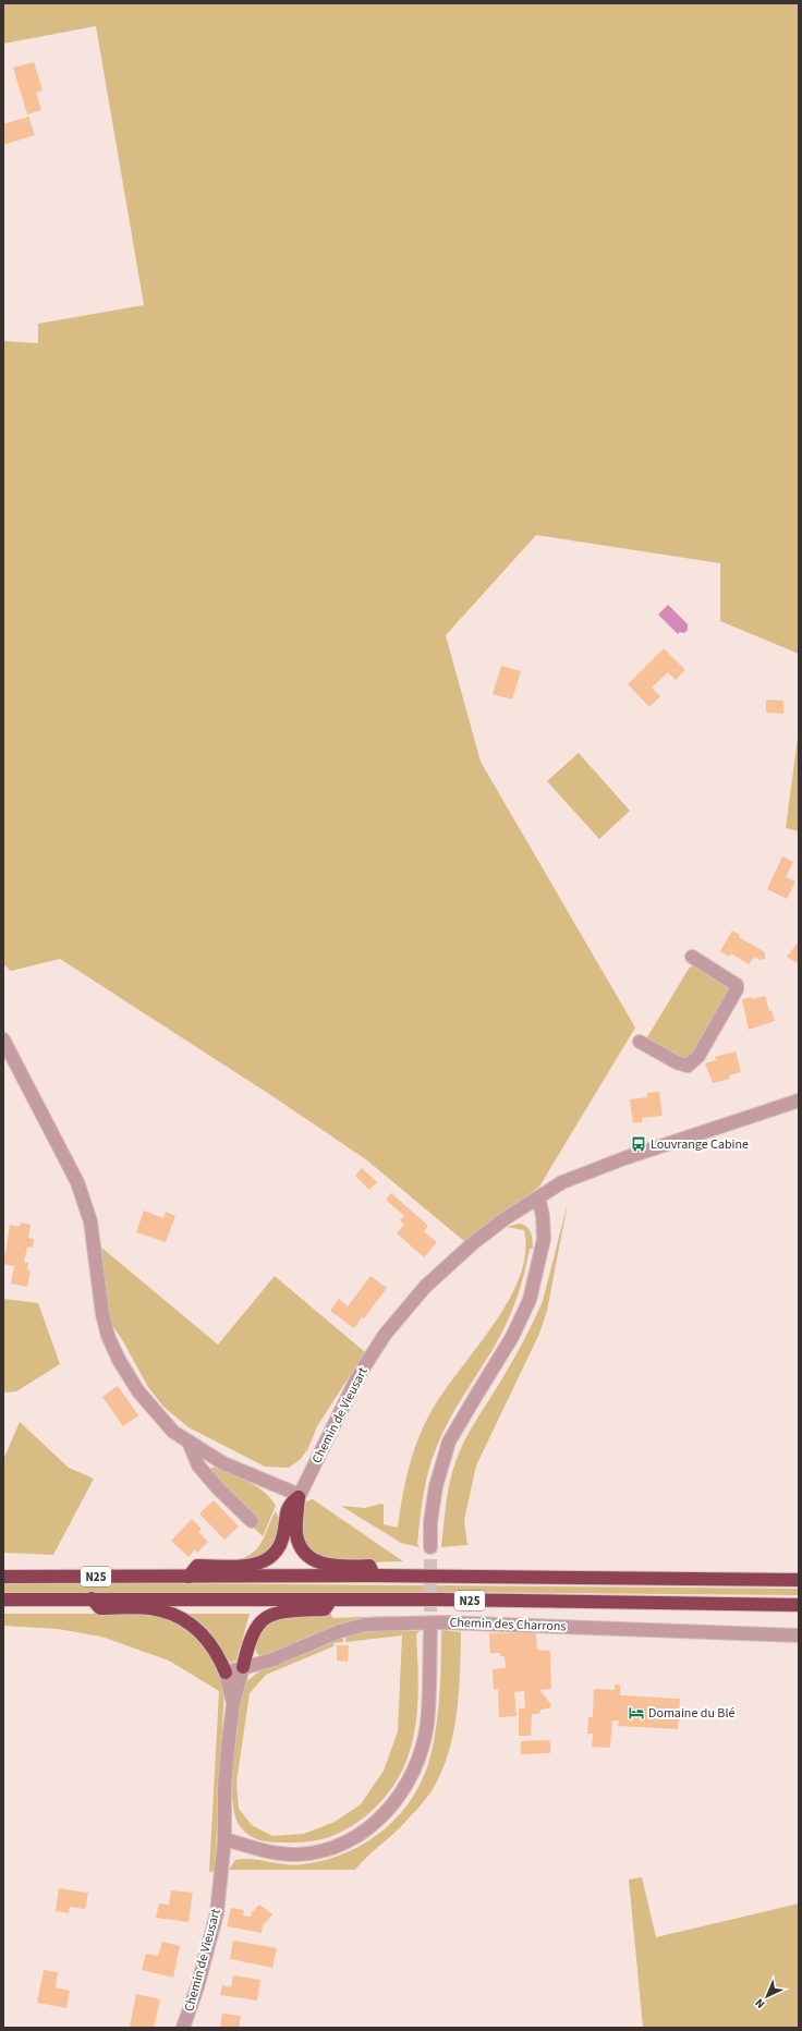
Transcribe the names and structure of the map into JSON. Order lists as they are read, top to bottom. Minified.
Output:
{"streets":{"highway":["N25"],"street":["Chemin de Vieusart","Chemin des Charrons"]},"crossings":[["Chemin de Vieusart","Chemin des Charrons"]],"places":{"bus stop":["Louvrange Cabine"],"hotel":["Domaine du Blé"]},"north":"bottom left"}
